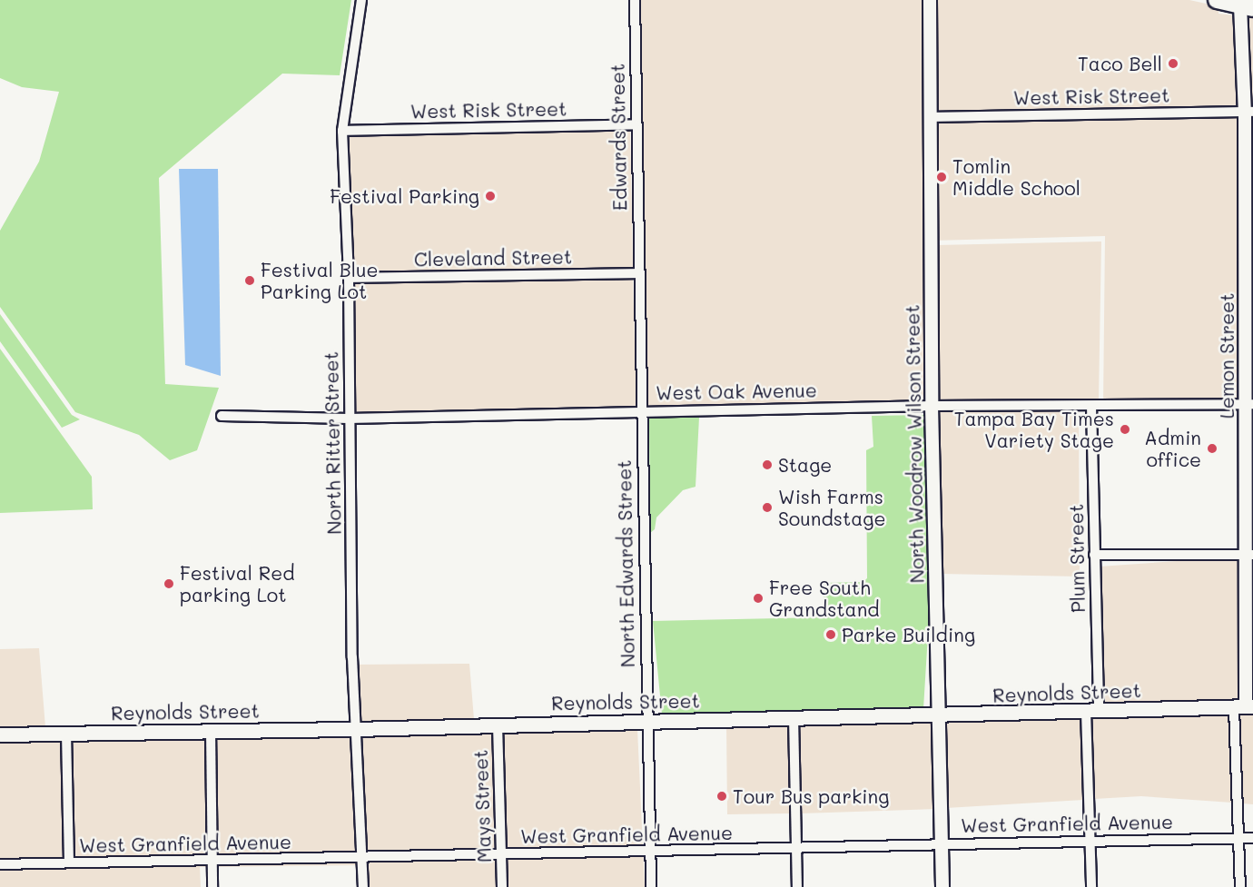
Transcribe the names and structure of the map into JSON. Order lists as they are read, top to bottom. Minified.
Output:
{"streets":{"main road":["Reynolds Street"],"street":["West Risk Street","Edwards Street","Cleveland Street","Lemon Street","West Oak Avenue","North Ritter Street","North Woodrow Wilson Street","Plum Street","North Edwards Street","Mays Street","West Granfield Avenue"]},"crossings":[["West Risk Street","Edwards Street"],["West Risk Street","Lemon Street"],["West Risk Street","North Ritter Street"],["West Risk Street","North Woodrow Wilson Street"],["Edwards Street","Cleveland Street"],["Edwards Street","North Edwards Street"],["Cleveland Street","North Ritter Street"],["Cleveland Street","North Edwards Street"],["Lemon Street","West Oak Avenue"],["Lemon Street","Reynolds Street"],["West Oak Avenue","North Ritter Street"],["West Oak Avenue","North Woodrow Wilson Street"],["West Oak Avenue","Plum Street"],["West Oak Avenue","North Edwards Street"],["North Ritter Street","Reynolds Street"],["North Ritter Street","West Granfield Avenue"],["North Woodrow Wilson Street","Reynolds Street"],["North Woodrow Wilson Street","West Granfield Avenue"],["Plum Street","Reynolds Street"],["Plum Street","West Granfield Avenue"],["North Edwards Street","Reynolds Street"],["North Edwards Street","West Granfield Avenue"],["Reynolds Street","Mays Street"],["Mays Street","West Granfield Avenue"]],"places":["Taco Bell","Tomlin Middle School","Festival Parking","Festival Blue Parking Lot","Tampa Bay Times Variety Stage","Admin office","Stage","Wish Farms Soundstage","Festival Red parking Lot","Free South Grandstand","Parke Building","Tour Bus parking"]}
